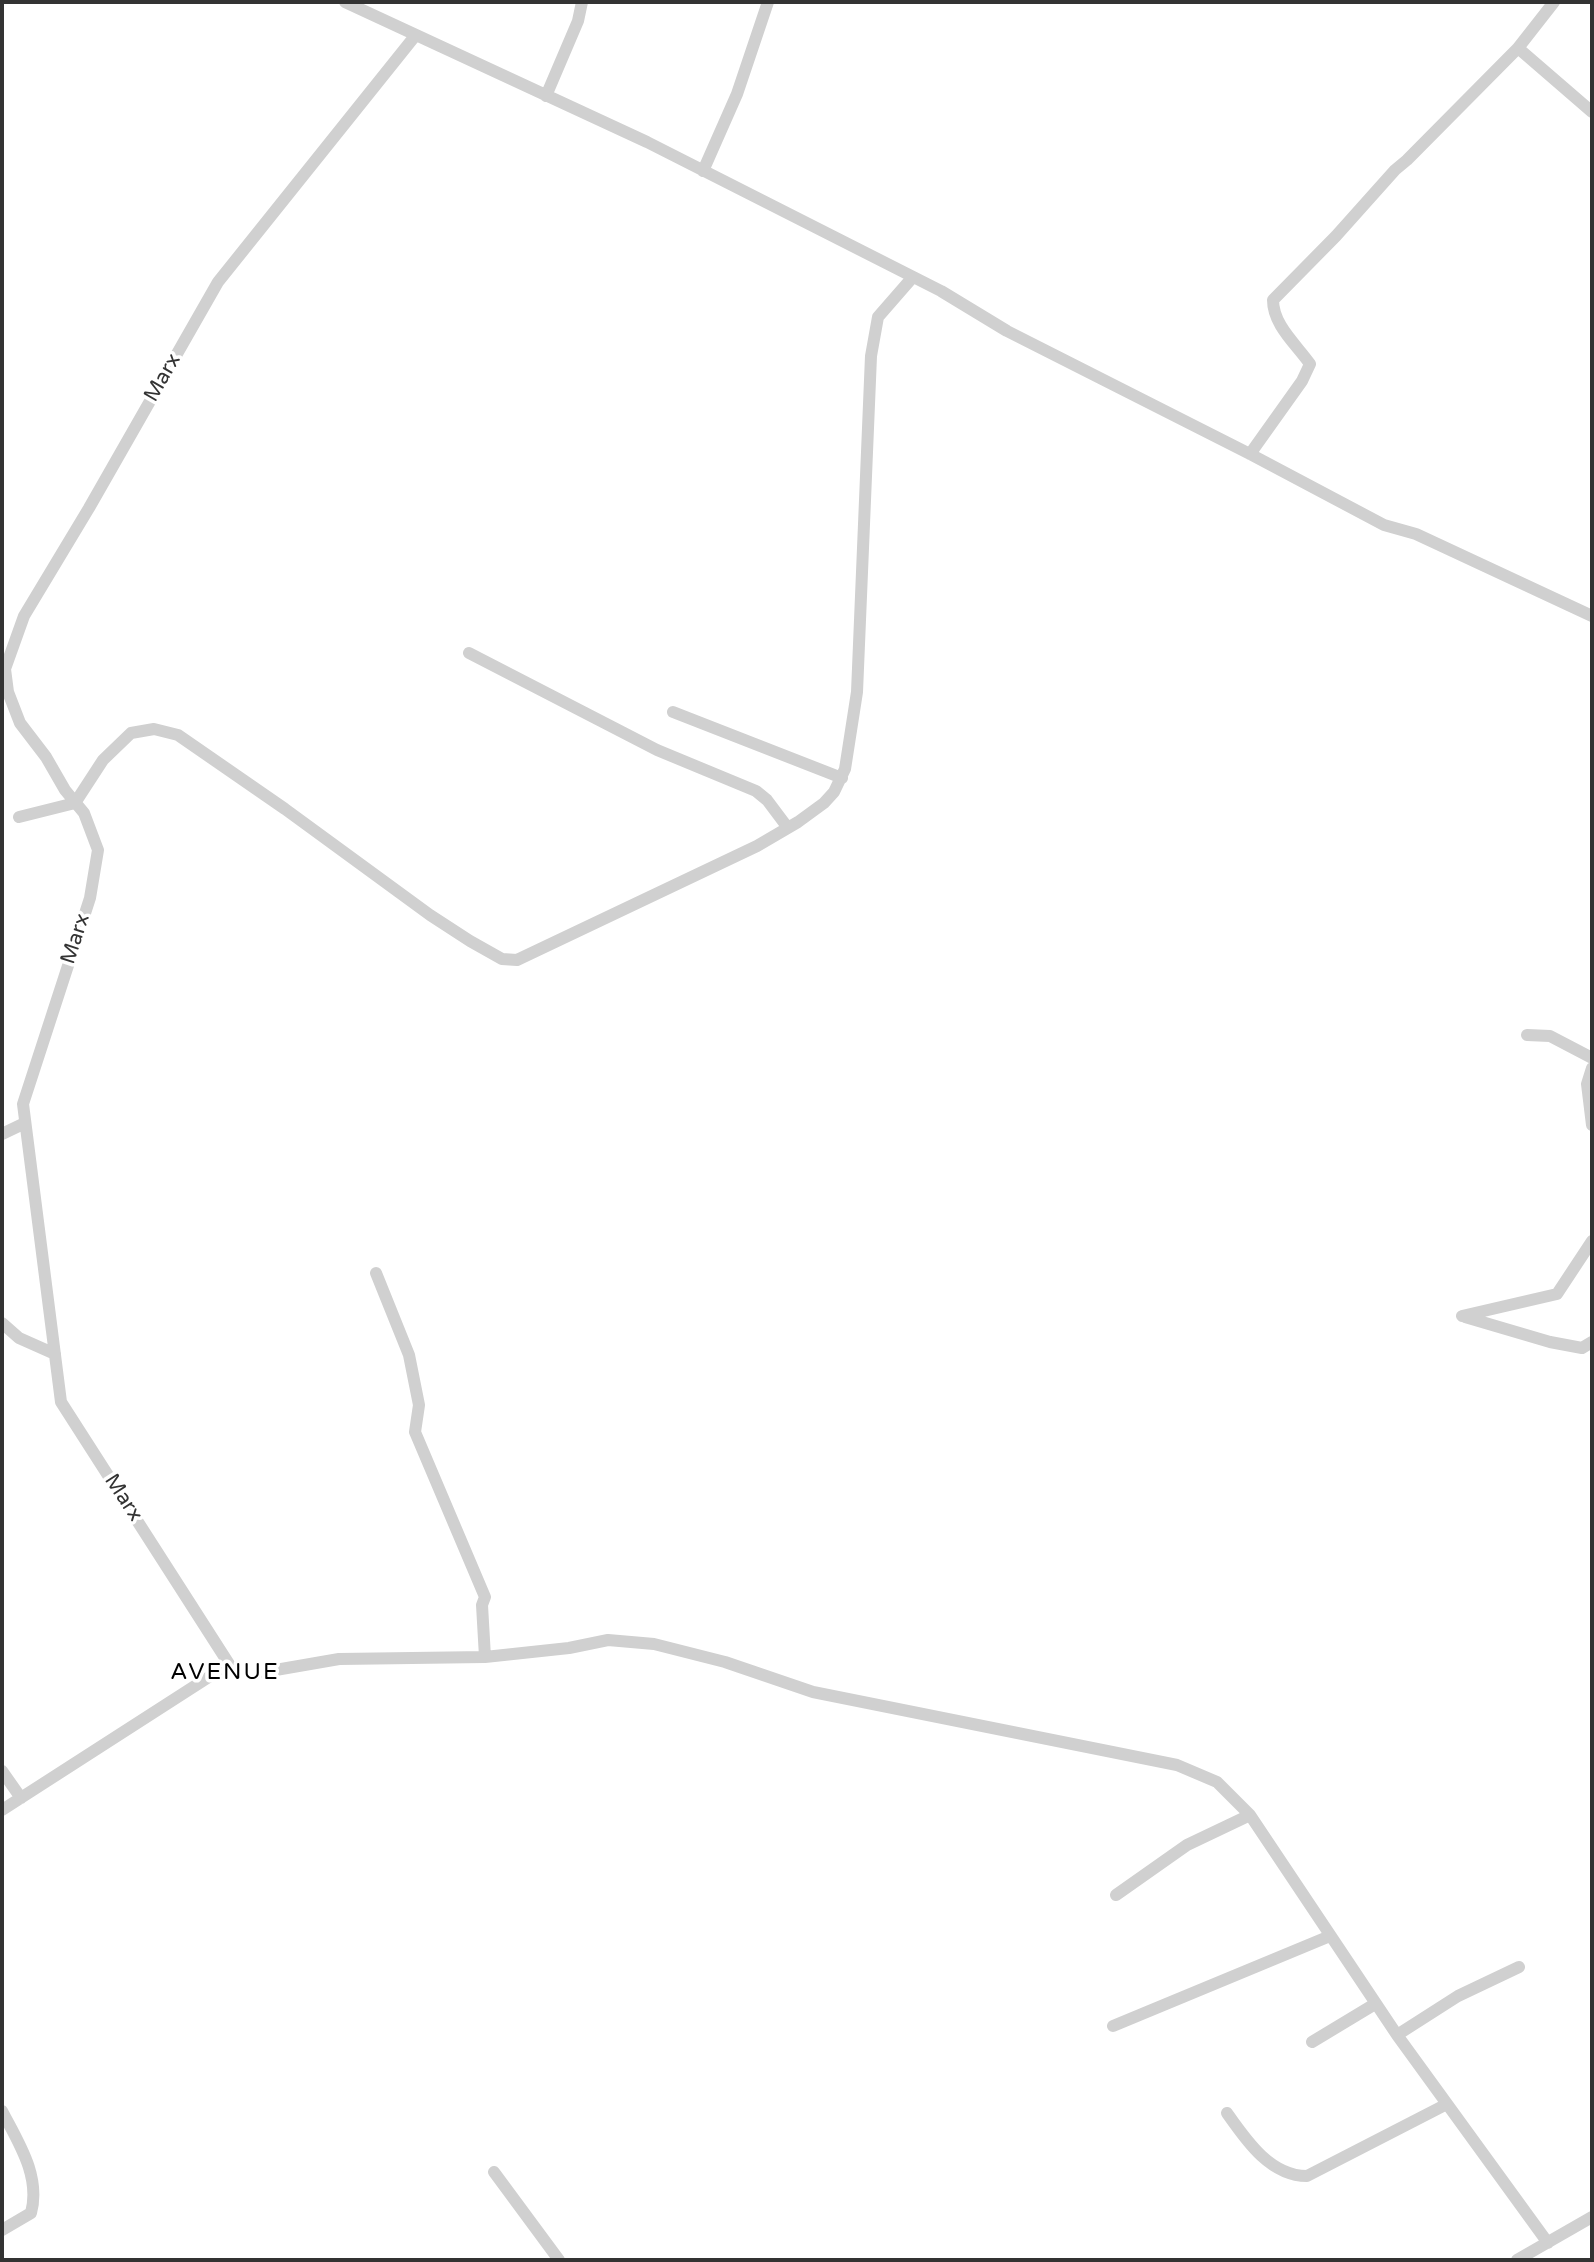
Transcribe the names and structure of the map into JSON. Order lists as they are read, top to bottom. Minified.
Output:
{"streets":{"street":["Marx"]},"districts":["AVENUE"]}
